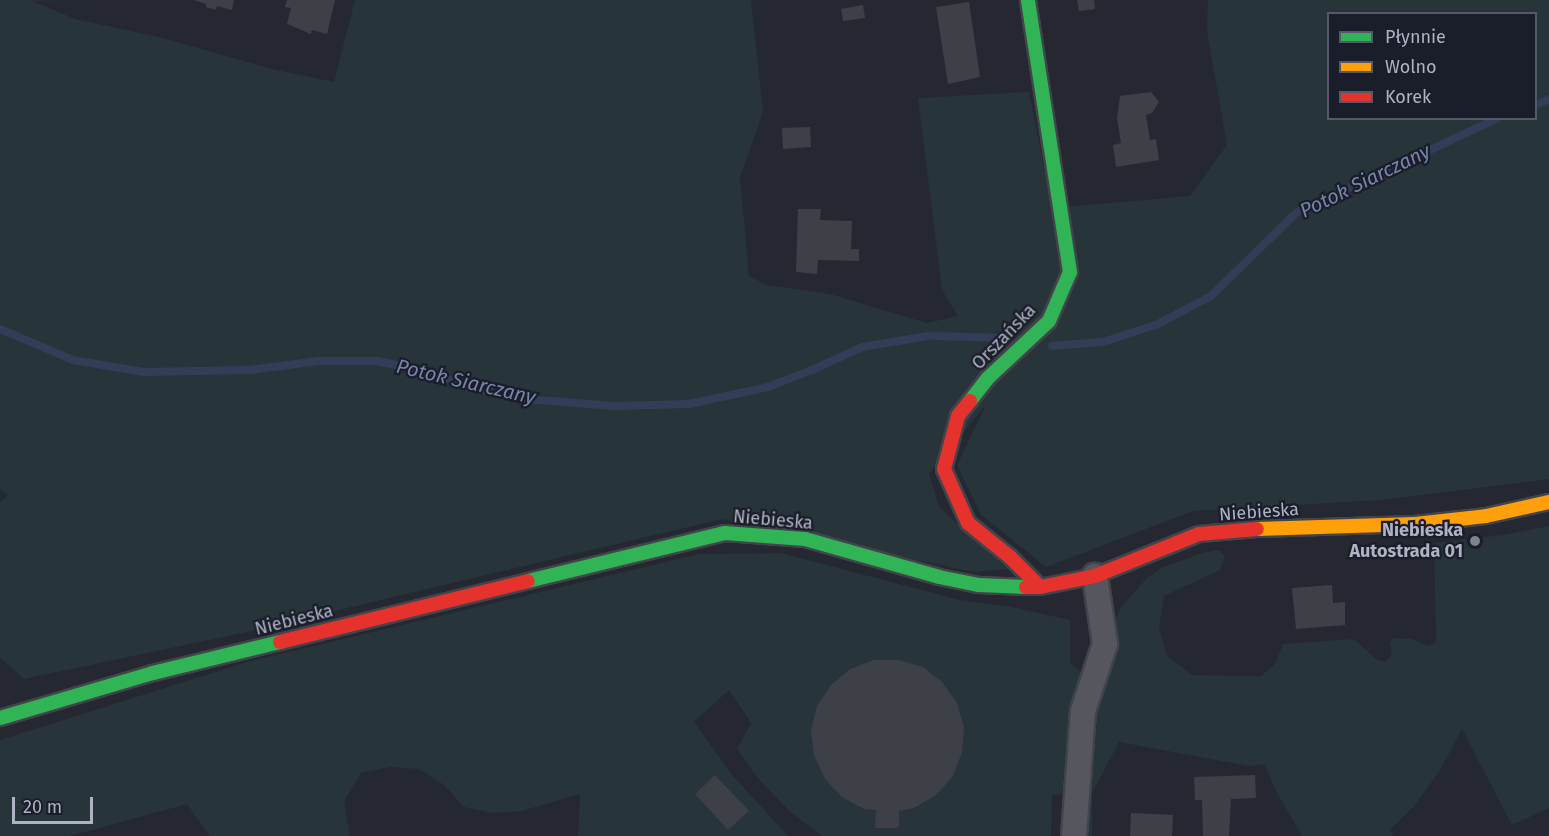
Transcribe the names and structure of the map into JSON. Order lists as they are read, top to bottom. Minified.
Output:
{"streets":{"street":["Orszańska","Niebieska"]},"crossings":[["Orszańska","Niebieska"]],"water":["Potok Siarczany"],"places":["Niebieska Autostrada 01"],"legend":["Płynnie","Wolno","Korek"],"scale_bar":"20 m"}
